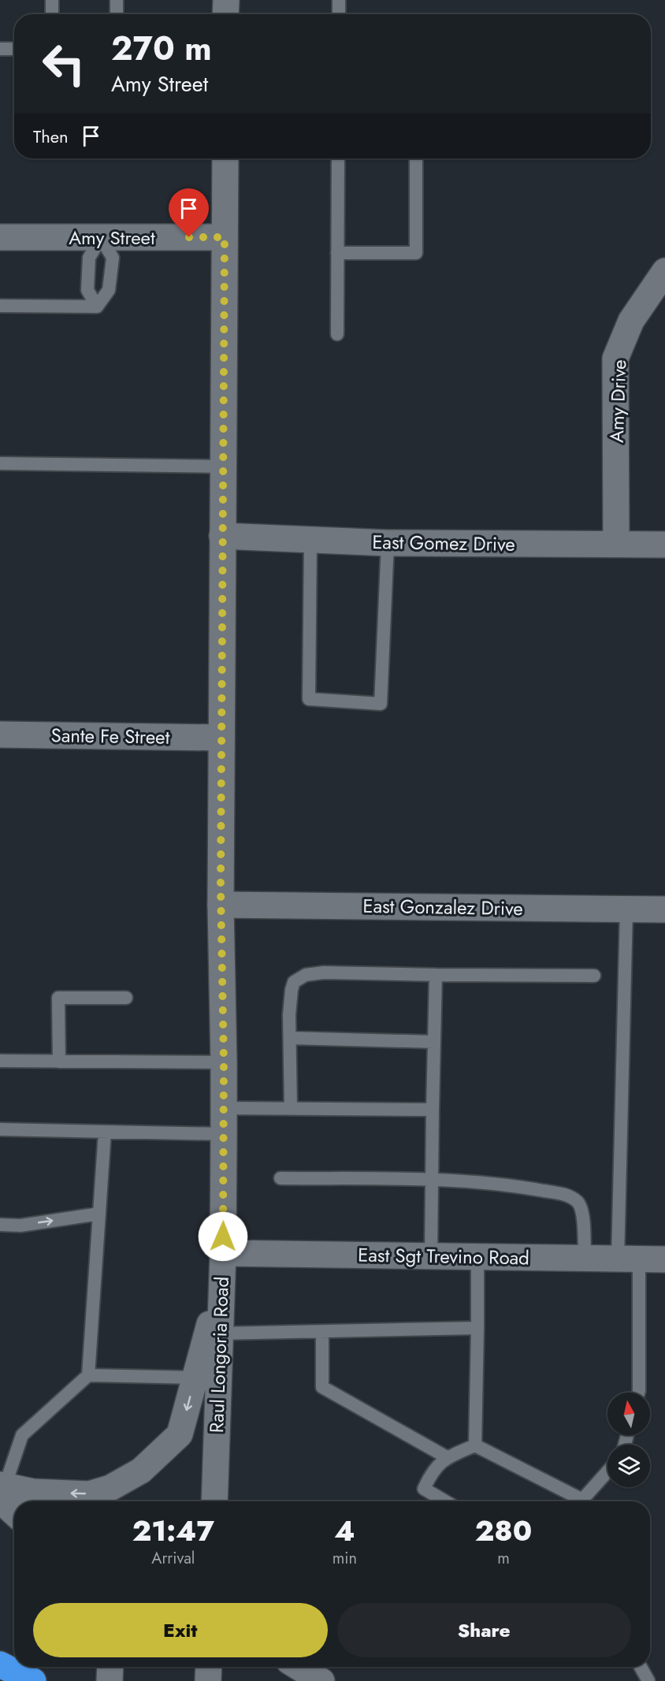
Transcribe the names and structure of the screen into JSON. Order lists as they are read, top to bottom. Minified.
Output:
{"streets":{"street":["Amy Street","Amy Drive","East Gomez Drive","Sante Fe Street","East Gonzalez Drive","East Sgt Trevino Road","Raul Longoria Road"]},"crossings":[["Amy Street","Raul Longoria Road"],["Amy Drive","East Gomez Drive"],["East Gomez Drive","Raul Longoria Road"],["Sante Fe Street","Raul Longoria Road"],["East Gonzalez Drive","Raul Longoria Road"],["East Sgt Trevino Road","Raul Longoria Road"]],"north":"top","page":{"turn":["270 m","Amy Street"],"then":"Then","eta":["21:47","Arrival","4","min","280","m"],"buttons":["Exit","Share"]}}
